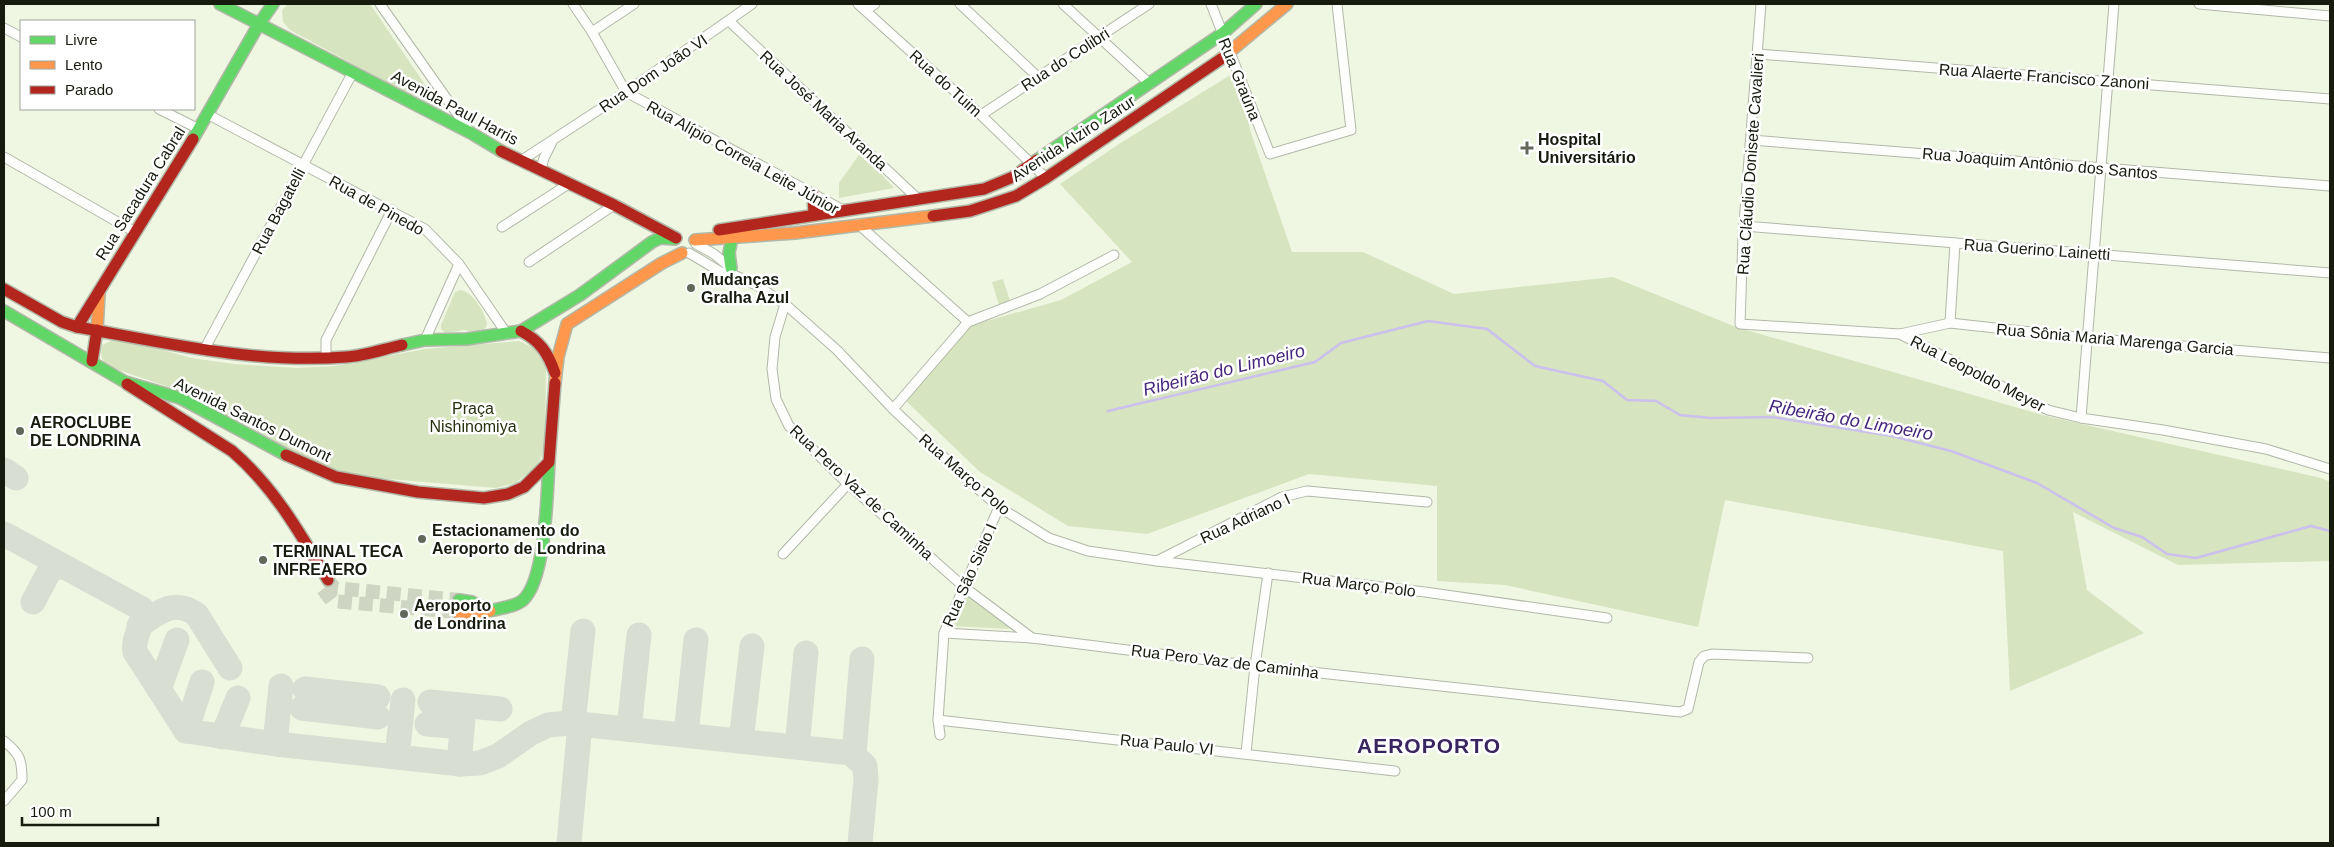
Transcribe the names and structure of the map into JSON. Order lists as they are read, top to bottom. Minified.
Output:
{"streets":{"main road":["Avenida Paul Harris","Avenida Alziro Zarur","Rua Sacadura Cabral","Avenida Santos Dumont"],"street":["Rua do Colibri","Rua Dom João VI","Rua Alaerte Francisco Zanoni","Rua Graúna","Rua do Tuim","Rua José Maria Aranda","Rua Alípio Correia Leite Júnior","Rua Joaquim Antônio dos Santos","Rua Cláudio Donisete Cavalieri","Rua de Pinedo","Rua Bagatelli","Rua Guerino Lainetti","Rua Sônia Maria Marenga Garcia","Rua Leopoldo Meyer","Rua Março Polo","Rua Pero Vaz de Caminha","Rua Adriano I","Rua São Sisto I","Rua Paulo VI"]},"crossings":[["Rua do Colibri","Rua do Tuim"],["Rua Dom João VI","Avenida Paul Harris"],["Rua Dom João VI","Rua José Maria Aranda"],["Rua Dom João VI","Rua Alípio Correia Leite Júnior"],["Rua Alaerte Francisco Zanoni","Rua Cláudio Donisete Cavalieri"],["Rua Graúna","Avenida Alziro Zarur"],["Rua do Tuim","Avenida Alziro Zarur"],["Avenida Paul Harris","Rua Sacadura Cabral"],["Avenida Paul Harris","Rua Bagatelli"],["Rua José Maria Aranda","Avenida Alziro Zarur"],["Avenida Alziro Zarur","Rua Alípio Correia Leite Júnior"],["Avenida Alziro Zarur","Rua Março Polo"],["Rua Joaquim Antônio dos Santos","Rua Cláudio Donisete Cavalieri"],["Rua Cláudio Donisete Cavalieri","Rua Guerino Lainetti"],["Rua Cláudio Donisete Cavalieri","Rua Leopoldo Meyer"],["Rua Sacadura Cabral","Rua de Pinedo"],["Rua de Pinedo","Rua Bagatelli"],["Rua Sônia Maria Marenga Garcia","Rua Leopoldo Meyer"],["Rua Março Polo","Rua Pero Vaz de Caminha"],["Rua Março Polo","Rua Adriano I"],["Rua Março Polo","Rua São Sisto I"],["Rua Pero Vaz de Caminha","Rua São Sisto I"],["Rua São Sisto I","Rua Paulo VI"]],"districts":["AEROPORTO"],"water":["Ribeirão do Limoeiro"],"parks":["Praça Nishinomiya"],"places":{"health":["Hospital Universitário"],"other":["Mudanças Gralha Azul","AEROCLUBE DE LONDRINA","Estacionamento do Aeroporto de Londrina","TERMINAL TECA INFREAERO","Aeroporto de Londrina"]},"legend":["Livre","Lento","Parado"],"scale_bar":"100 m"}
